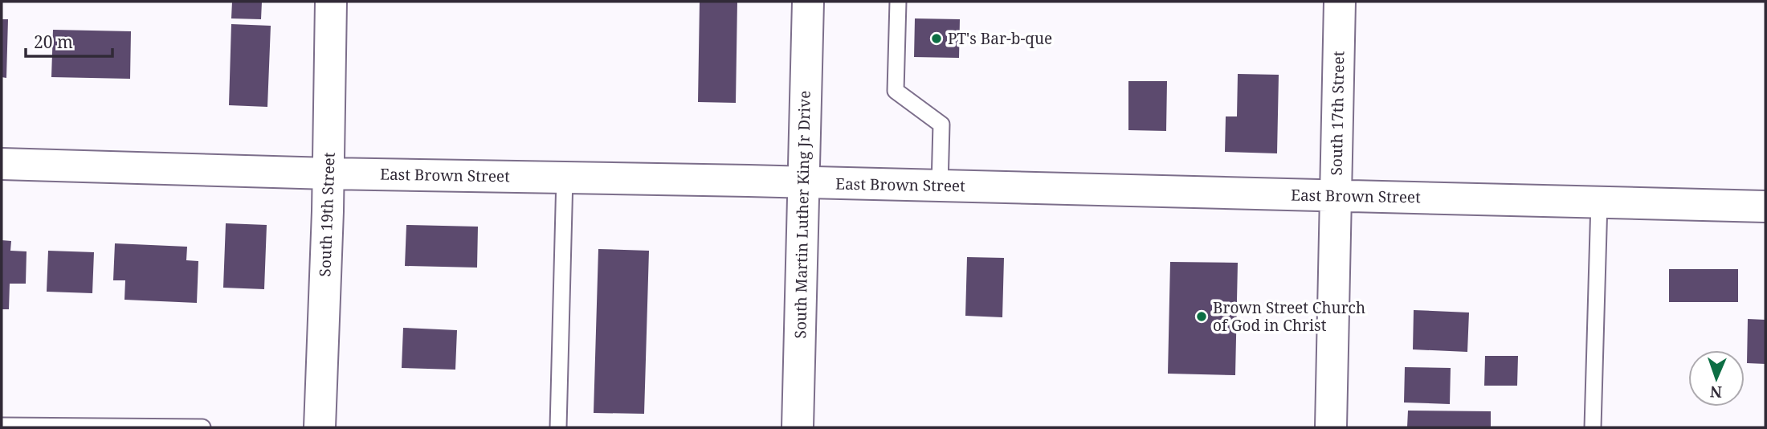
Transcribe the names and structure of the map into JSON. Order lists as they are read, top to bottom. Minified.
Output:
{"streets":{"street":["South 17th Street","East Brown Street","South 19th Street","South Martin Luther King Jr Drive"]},"crossings":[["South 17th Street","East Brown Street"],["East Brown Street","South 19th Street"],["East Brown Street","South Martin Luther King Jr Drive"]],"places":["PT's Bar-b-que","Brown Street Church of God in Christ"],"scale_bar":"20 m","north":"bottom"}
